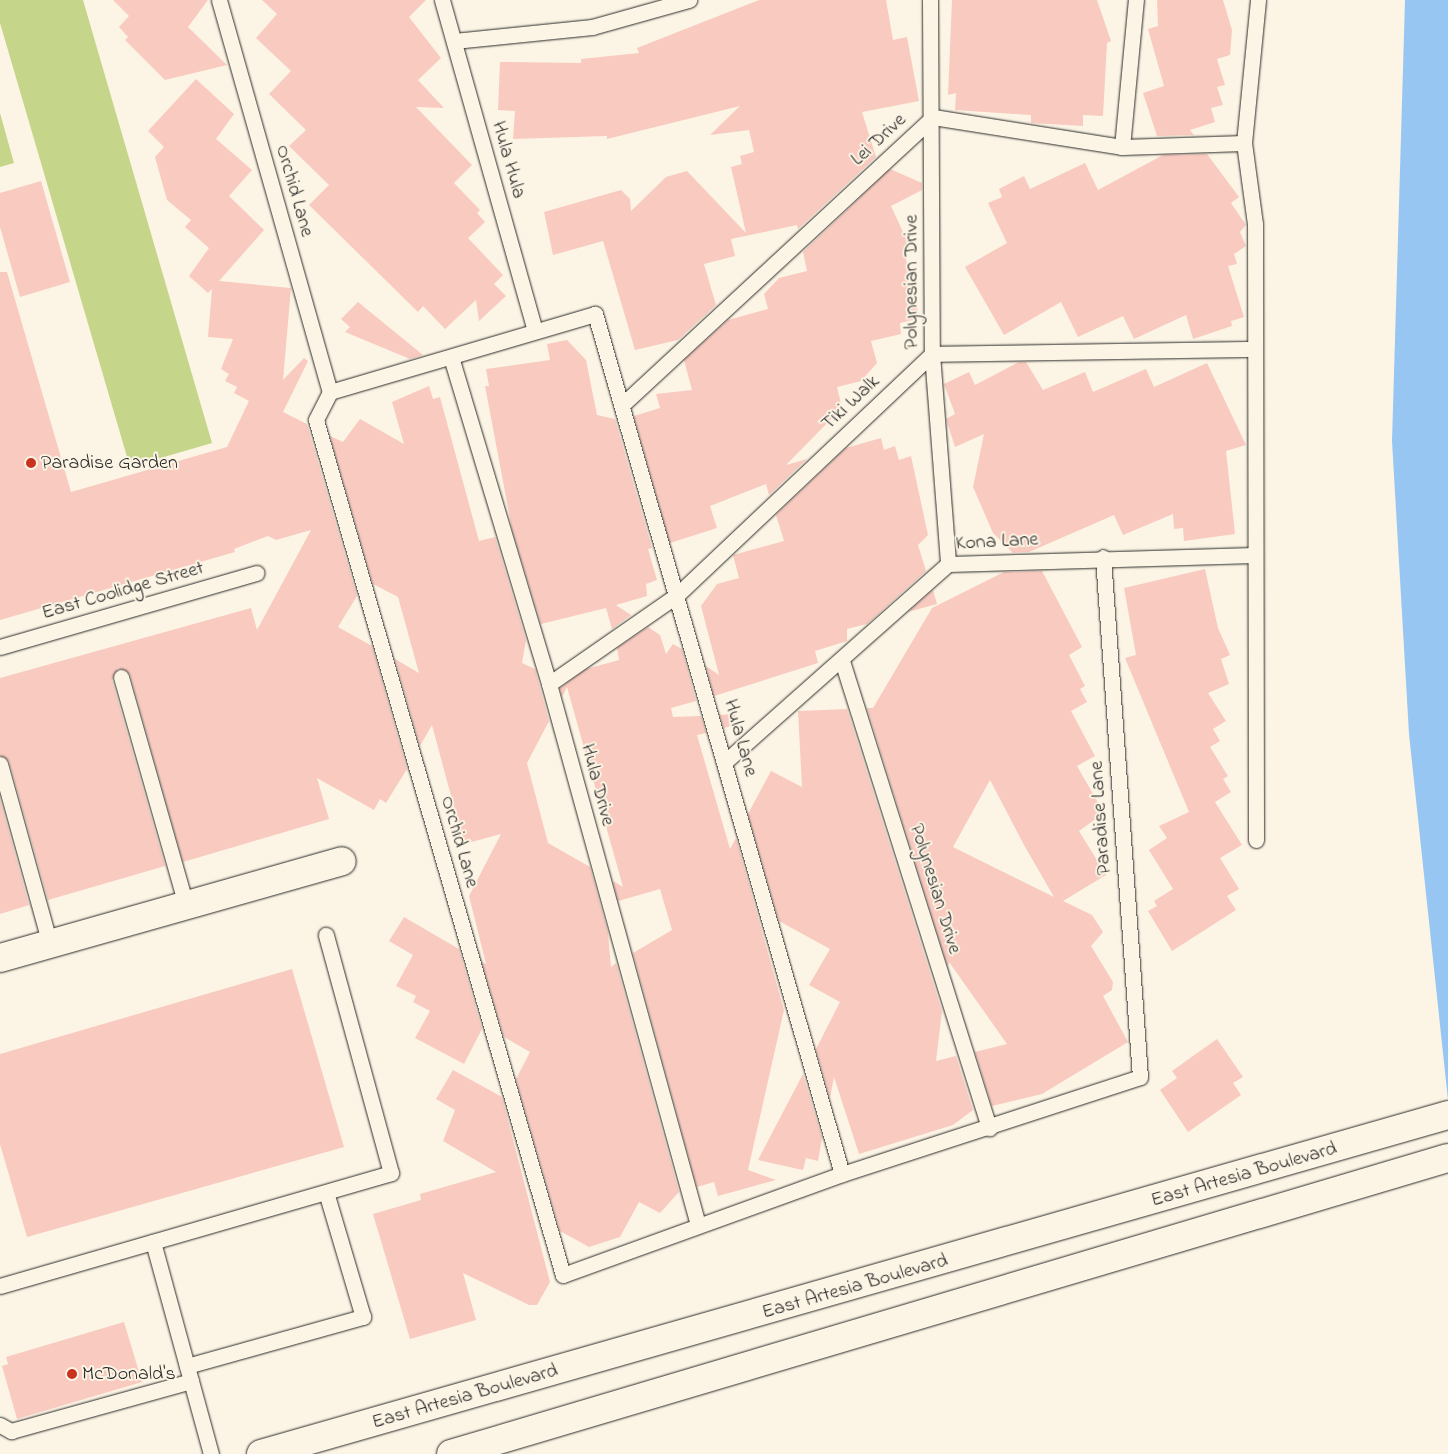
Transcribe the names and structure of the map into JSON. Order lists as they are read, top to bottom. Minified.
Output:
{"streets":{"main road":["East Artesia Boulevard"],"lane":["Lei Drive","Hula Hula","Orchid Lane","Polynesian Drive","Tiki Walk","Kona Lane","East Coolidge Street","Hula Lane","Hula Drive","Paradise Lane"]},"crossings":[["Lei Drive","Polynesian Drive"],["Lei Drive","Hula Lane"],["Hula Hula","Hula Lane"],["Orchid Lane","Hula Drive"],["Polynesian Drive","Tiki Walk"],["Polynesian Drive","Kona Lane"],["Polynesian Drive","Paradise Lane"],["Tiki Walk","Hula Lane"],["Tiki Walk","Hula Drive"],["Kona Lane","Hula Lane"],["Kona Lane","Paradise Lane"]],"places":["Paradise Garden","McDonald's"]}
